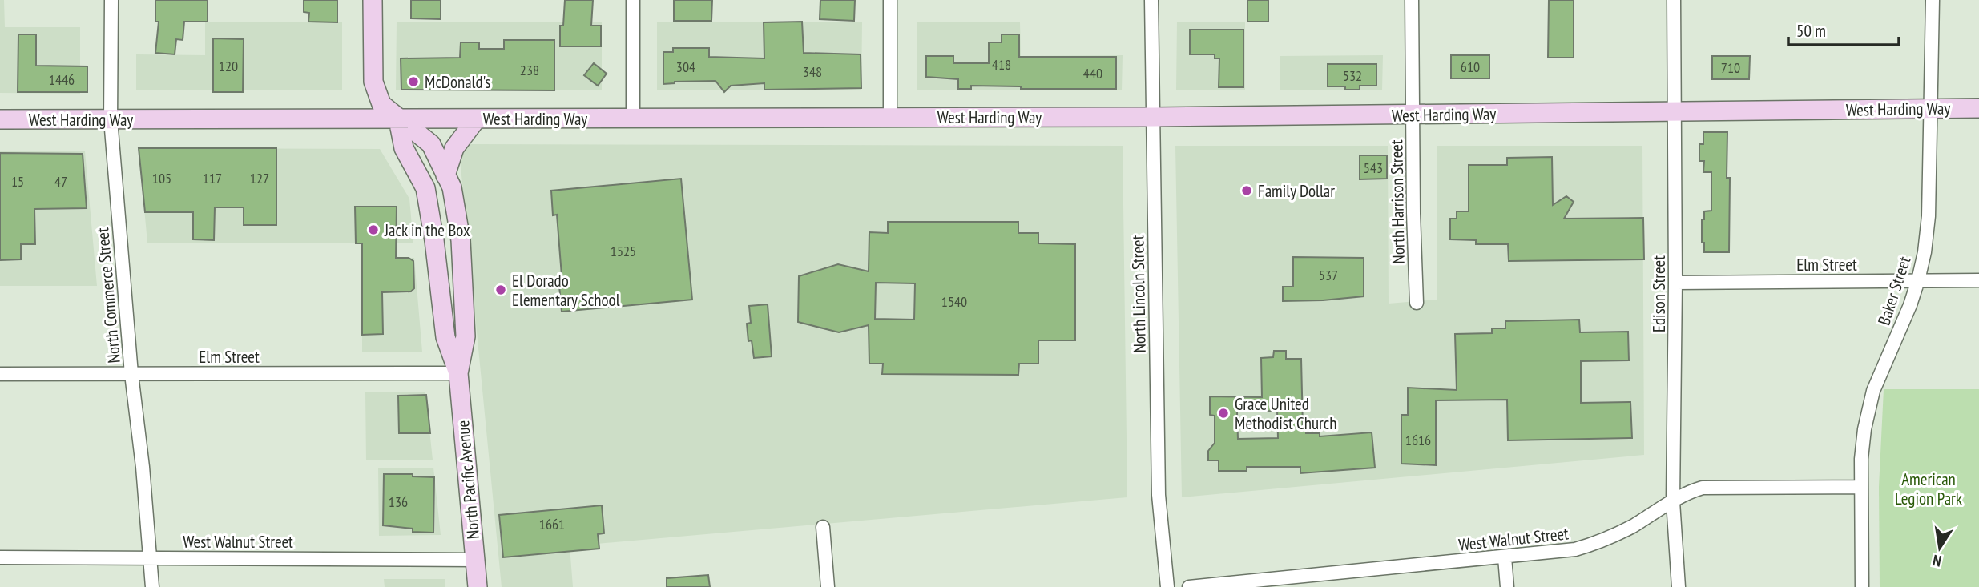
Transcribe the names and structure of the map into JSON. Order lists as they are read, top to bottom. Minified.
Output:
{"streets":{"street":["West Harding Way","North Harrison Street","Elm Street","Baker Street","North Lincoln Street","Edison Street","North Commerce Street","North Pacific Avenue","West Walnut Street"]},"crossings":[["West Harding Way","North Harrison Street"],["West Harding Way","Baker Street"],["West Harding Way","North Lincoln Street"],["West Harding Way","Edison Street"],["West Harding Way","North Commerce Street"],["West Harding Way","North Pacific Avenue"],["Elm Street","Baker Street"],["Elm Street","Edison Street"],["Elm Street","North Commerce Street"],["Elm Street","North Pacific Avenue"],["Baker Street","West Walnut Street"],["Edison Street","West Walnut Street"],["North Commerce Street","West Walnut Street"],["North Pacific Avenue","West Walnut Street"]],"parks":["American Legion Park"],"places":["McDonald's","Family Dollar","Jack in the Box","El Dorado Elementary School","Grace United Methodist Church"],"house_numbers":["418","120","304","610","710","238","348","440","532","1446","543","105","117","127","15","47","1525","537","1540","1616","136","1661"],"scale_bar":"50 m","north":"bottom"}
